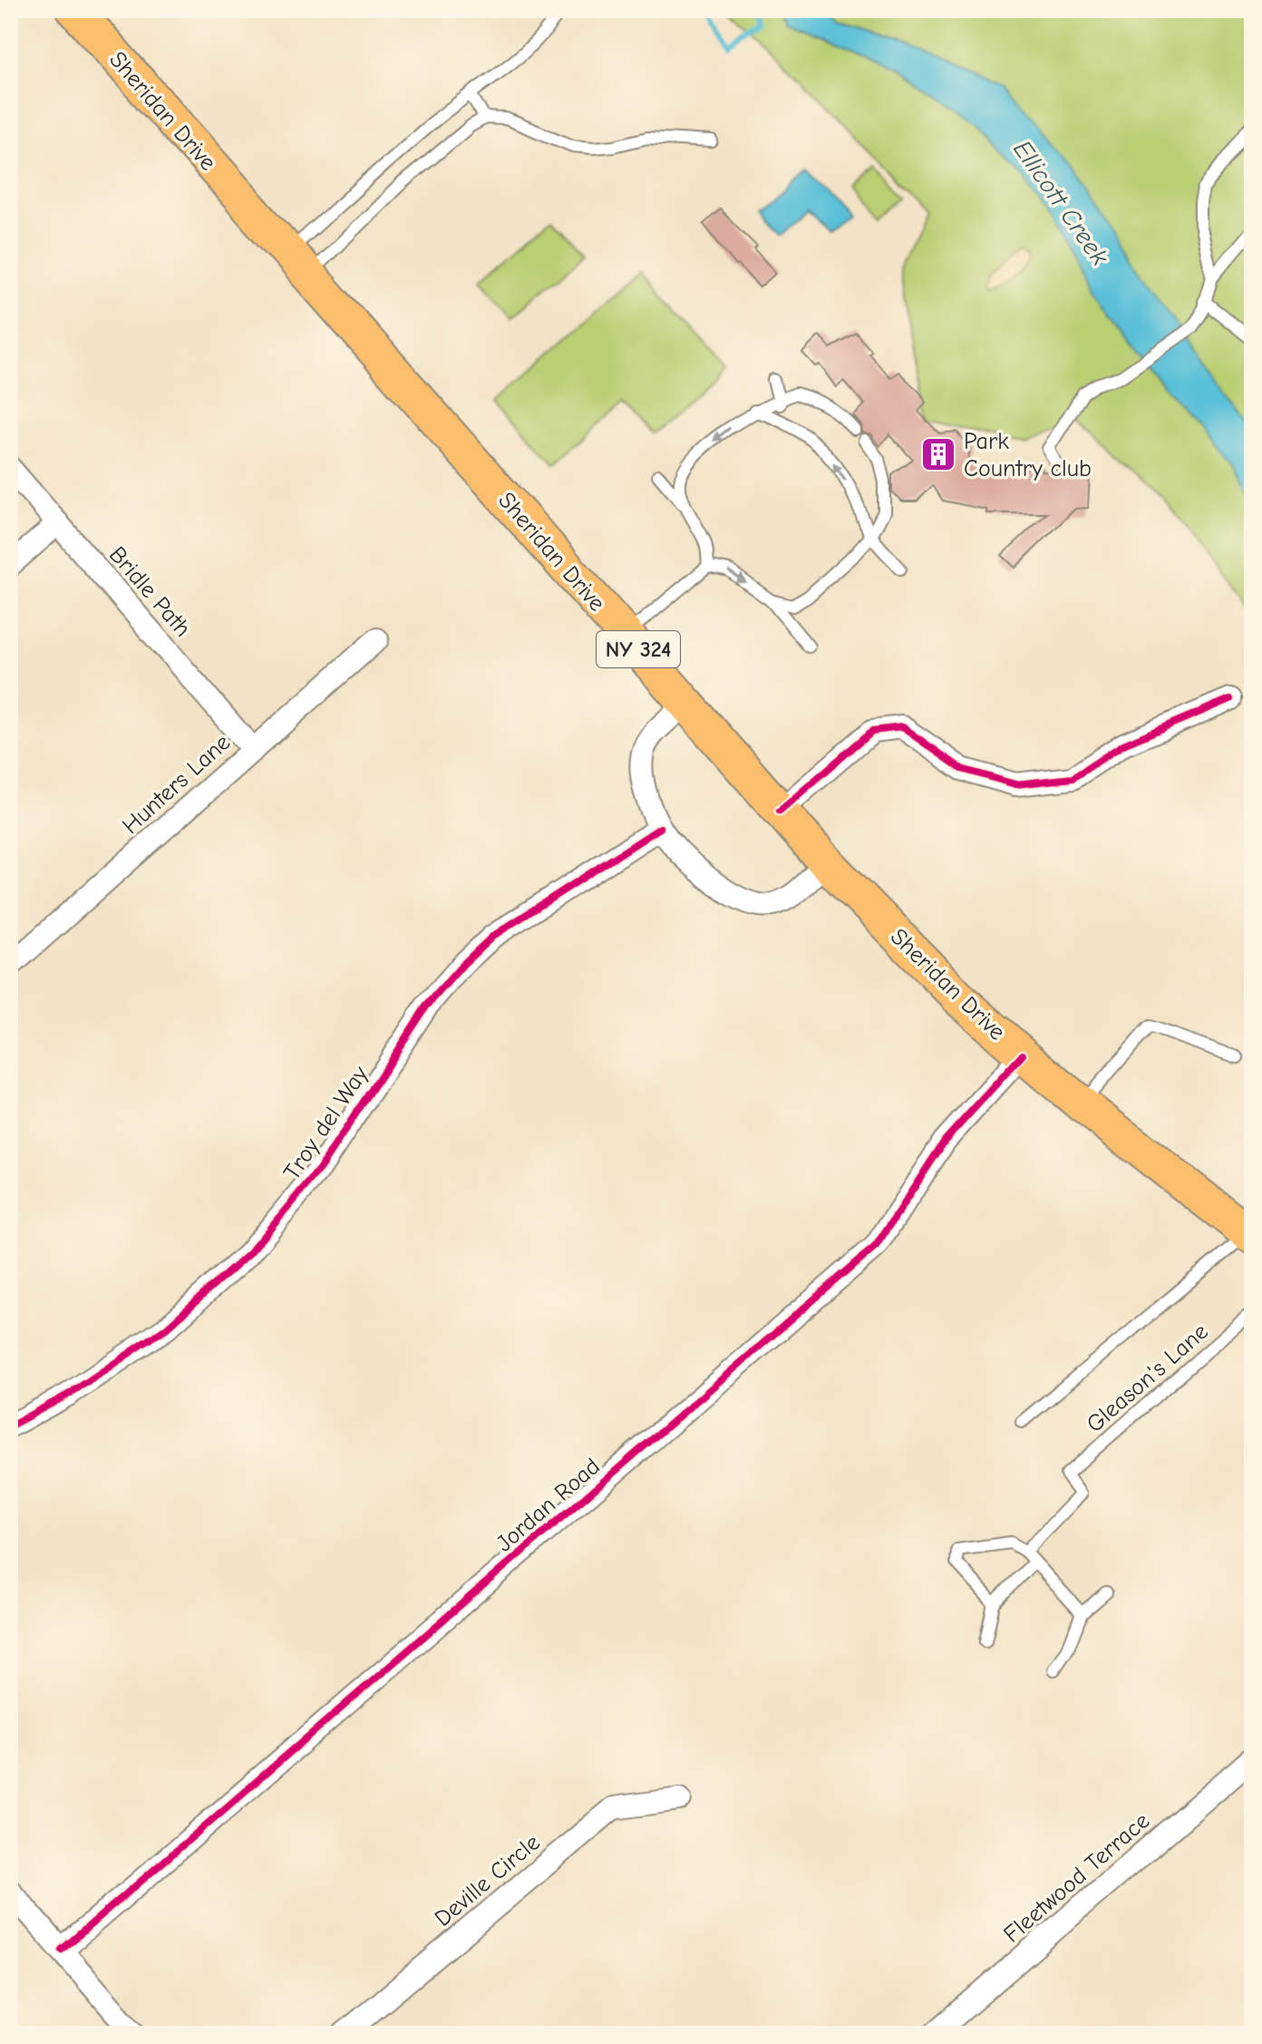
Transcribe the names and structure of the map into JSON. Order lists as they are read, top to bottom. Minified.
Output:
{"streets":{"main road":["Sheridan Drive","NY 324"],"street":["Bridle Path","Hunters Lane","Troy del Way","Jordan Road","Fleetwood Terrace","Deville Circle"],"lane":["Gleason's Lane"]},"crossings":[["Sheridan Drive","Jordan Road"],["Bridle Path","Hunters Lane"]],"water":["Ellicott Creek"],"places":{"building":["Park Country club"]}}
